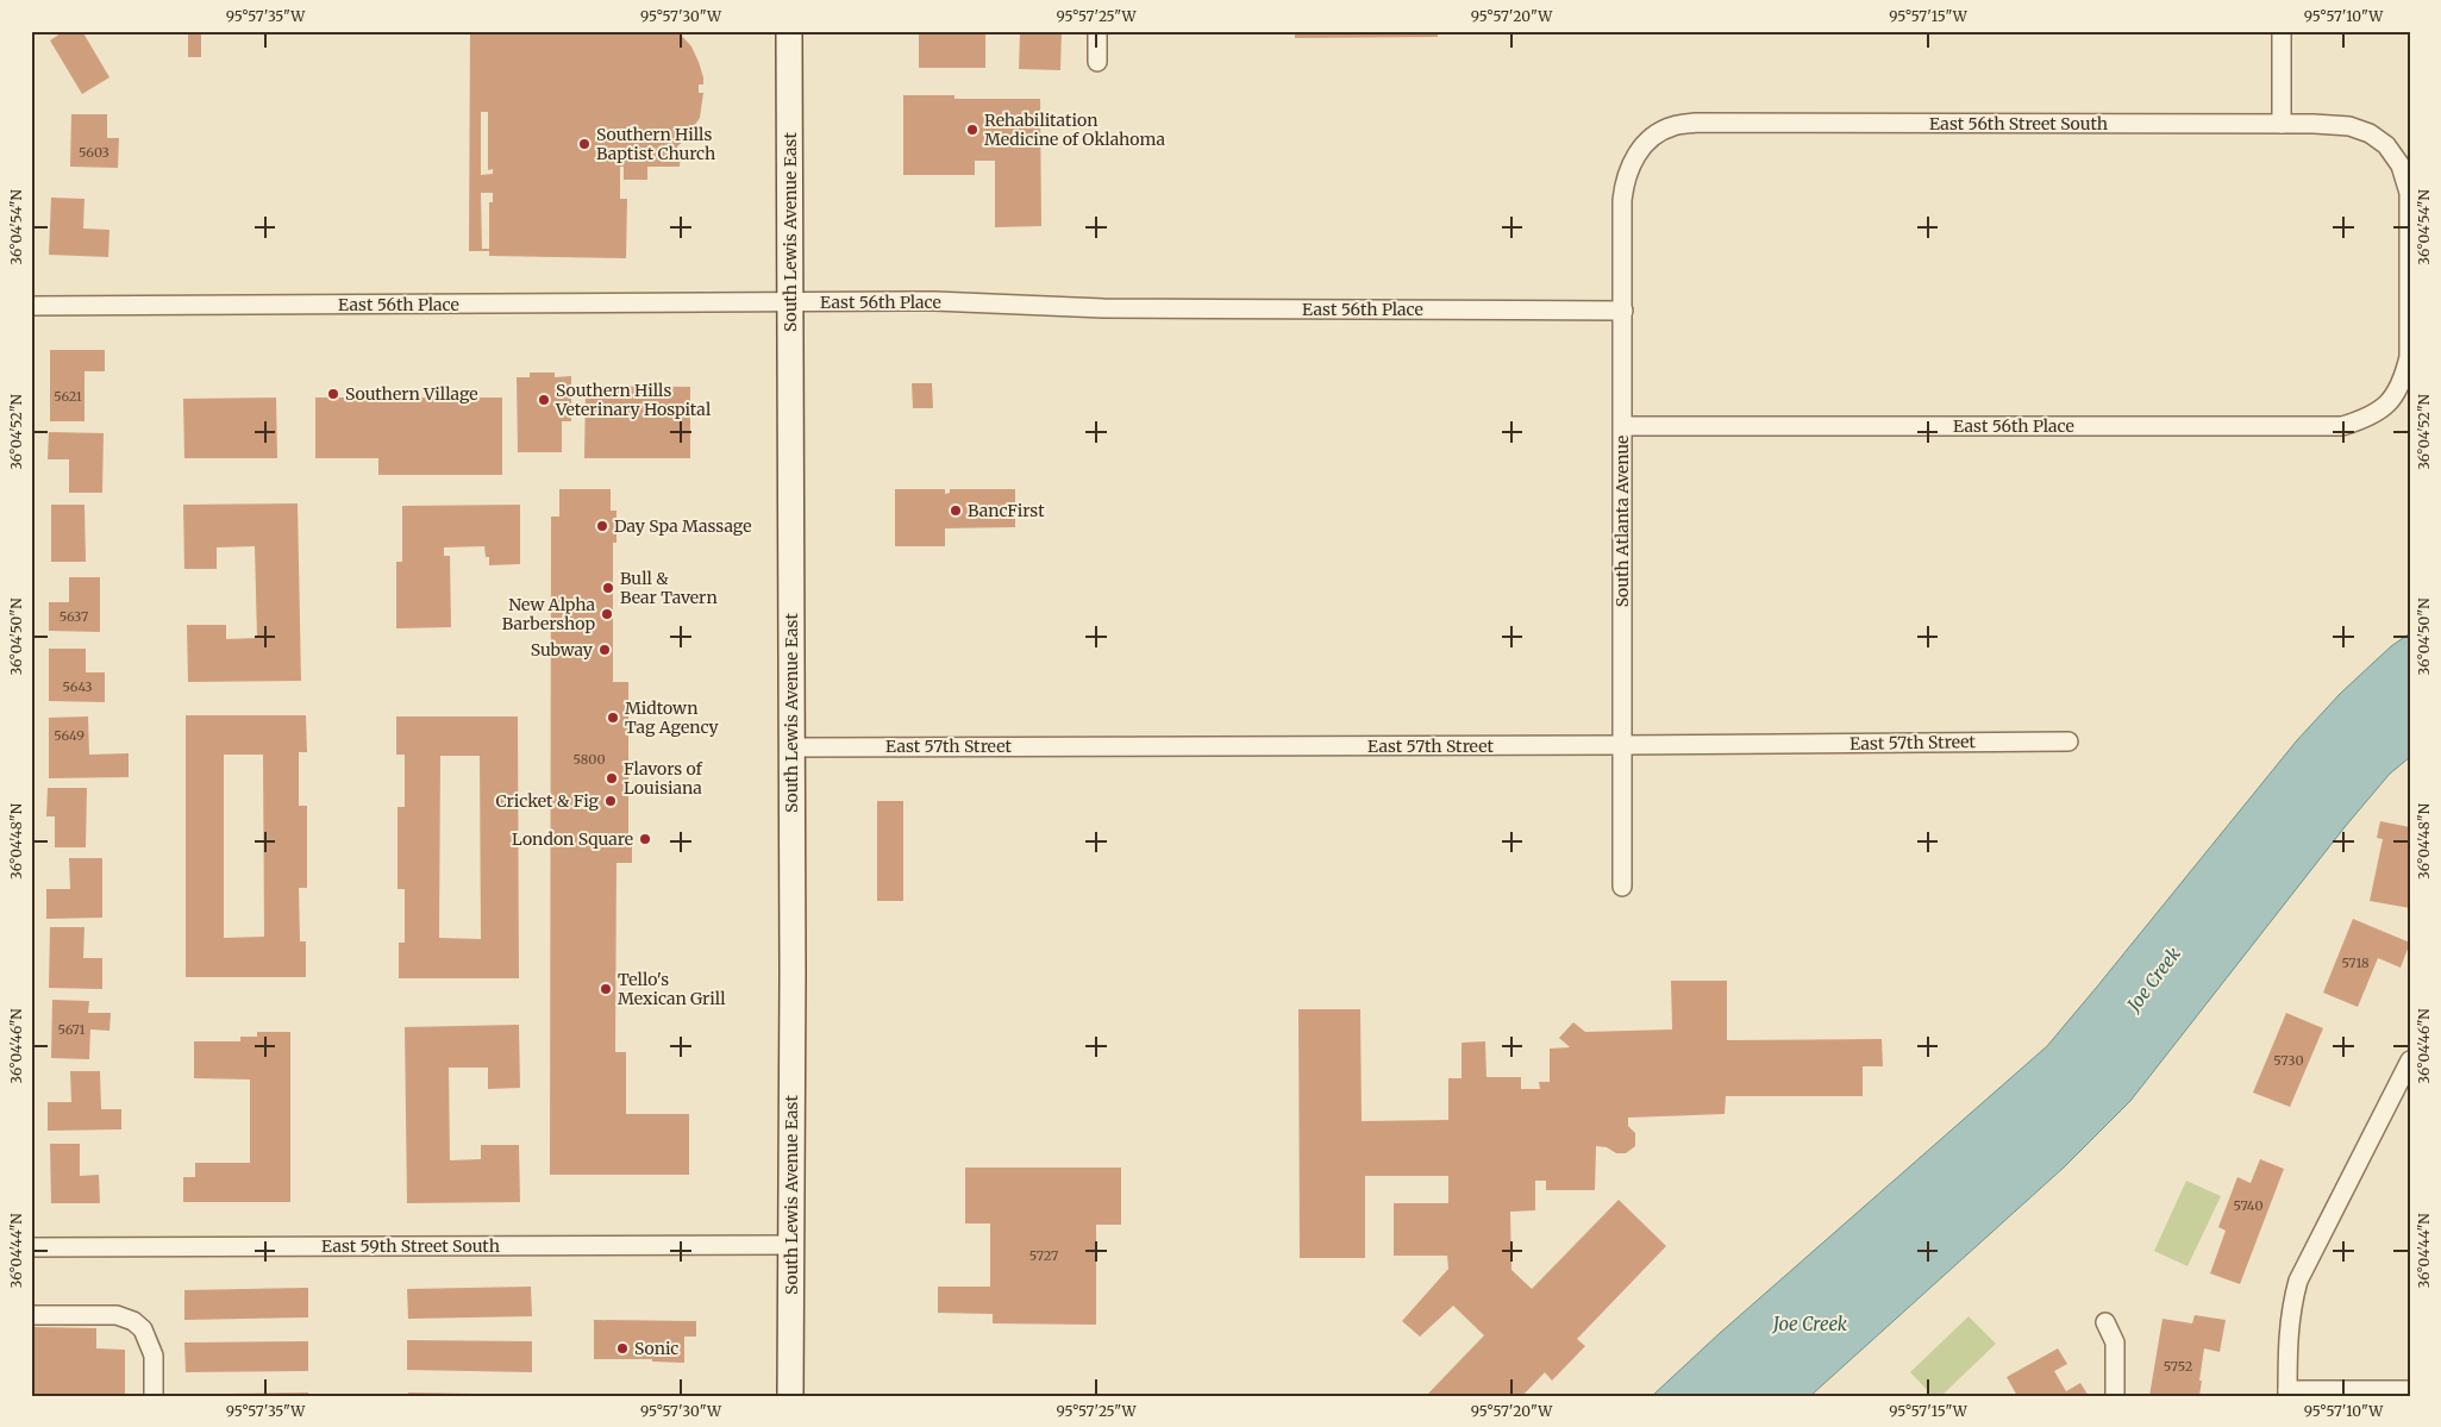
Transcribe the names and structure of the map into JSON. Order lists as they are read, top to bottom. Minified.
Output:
{"streets":{"main road":["South Lewis Avenue East"],"street":["East 56th Street South","East 56th Place","South Atlanta Avenue","East 57th Street","East 59th Street South"]},"crossings":[["East 56th Street South","East 56th Place"],["East 56th Street South","South Atlanta Avenue"],["South Lewis Avenue East","East 56th Place"],["South Lewis Avenue East","East 57th Street"],["South Lewis Avenue East","East 59th Street South"],["East 56th Place","South Atlanta Avenue"],["South Atlanta Avenue","East 57th Street"]],"water":["Joe Creek"],"places":["Rehabilitation Medicine of Oklahoma","Southern Hills Baptist Church","Southern Village","Southern Hills Veterinary Hospital","BancFirst","Day Spa Massage","Bull & Bear Tavern","New Alpha Barbershop","Subway","Midtown Tag Agency","Flavors of Louisiana","Cricket & Fig","London Square","Tello's Mexican Grill","Sonic"],"house_numbers":["5603","5621","5637","5643","5649","5800","5718","5671","5730","5740","5727","5752"],"coordinates":["95°57'35\"W","95°57'30\"W","95°57'25\"W","95°57'20\"W","95°57'15\"W","95°57'10\"W","36°04'54\"N","36°04'52\"N","36°04'50\"N","36°04'48\"N","36°04'46\"N","36°04'44\"N"]}
